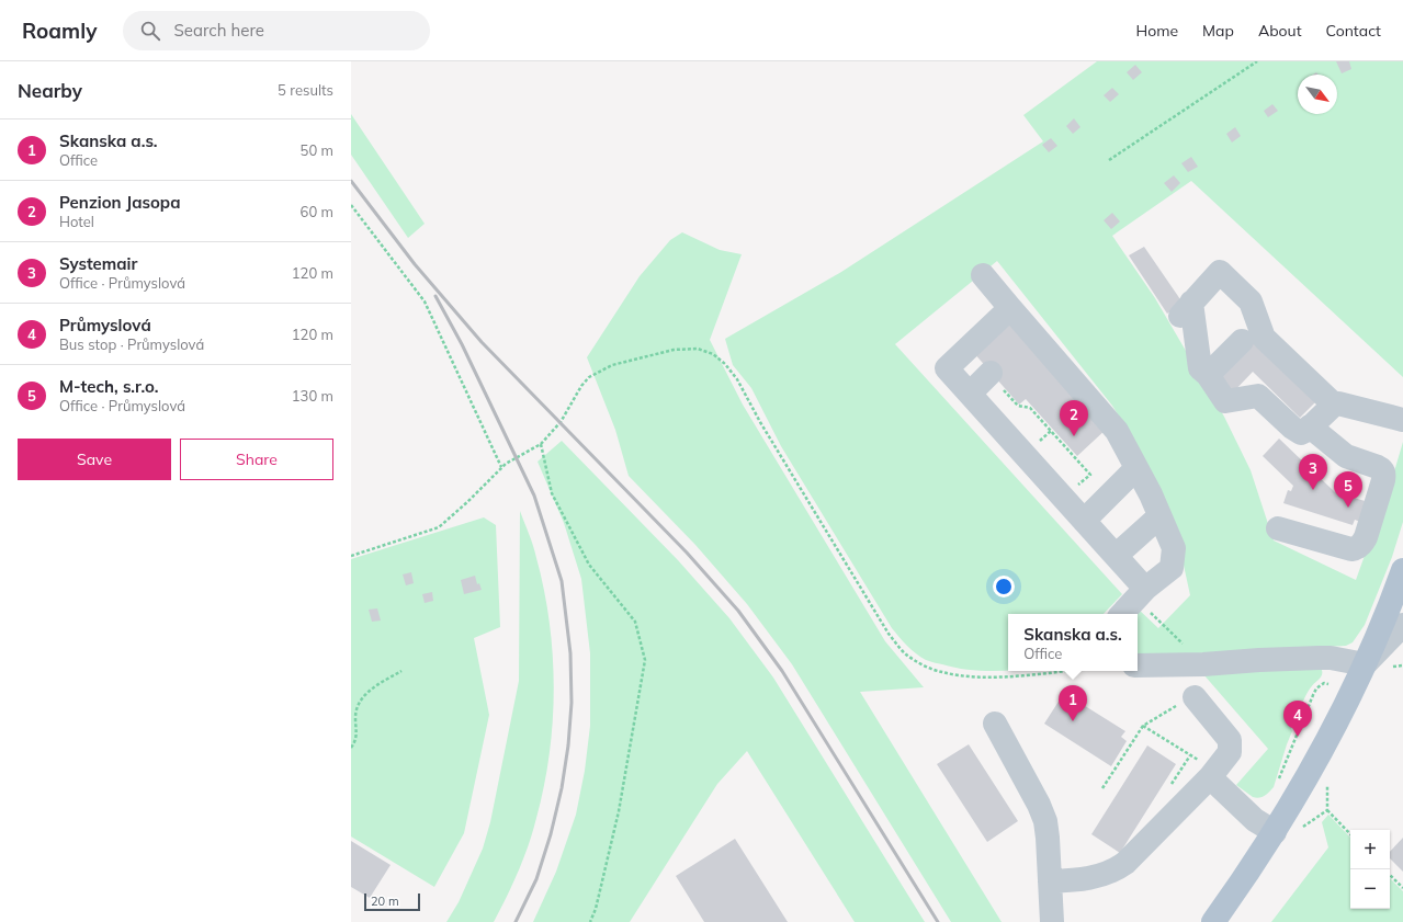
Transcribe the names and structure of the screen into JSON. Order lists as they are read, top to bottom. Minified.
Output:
{"scale_bar":"20 m","north":"bottom right","page":{"header":"Roamly","search":"Search here","nav":["Home","Map","About","Contact"],"heading":["Nearby","5 results"],"list":[{"mark":"1","name":"Skanska a.s.","note":"Office","value":"50 m"},{"mark":"2","name":"Penzion Jasopa","note":"Hotel","value":"60 m"},{"mark":"3","name":"Systemair","note":"Office · Průmyslová","value":"120 m"},{"mark":"4","name":"Průmyslová","note":"Bus stop · Průmyslová","value":"120 m"},{"mark":"5","name":"M-tech, s.r.o.","note":"Office · Průmyslová","value":"130 m"}],"pins":["2","3","5","1","4"],"buttons":["Save","Share"],"popup":["Skanska a.s.","Office"],"map_buttons":["+","−"],"scale":"20 m"}}
